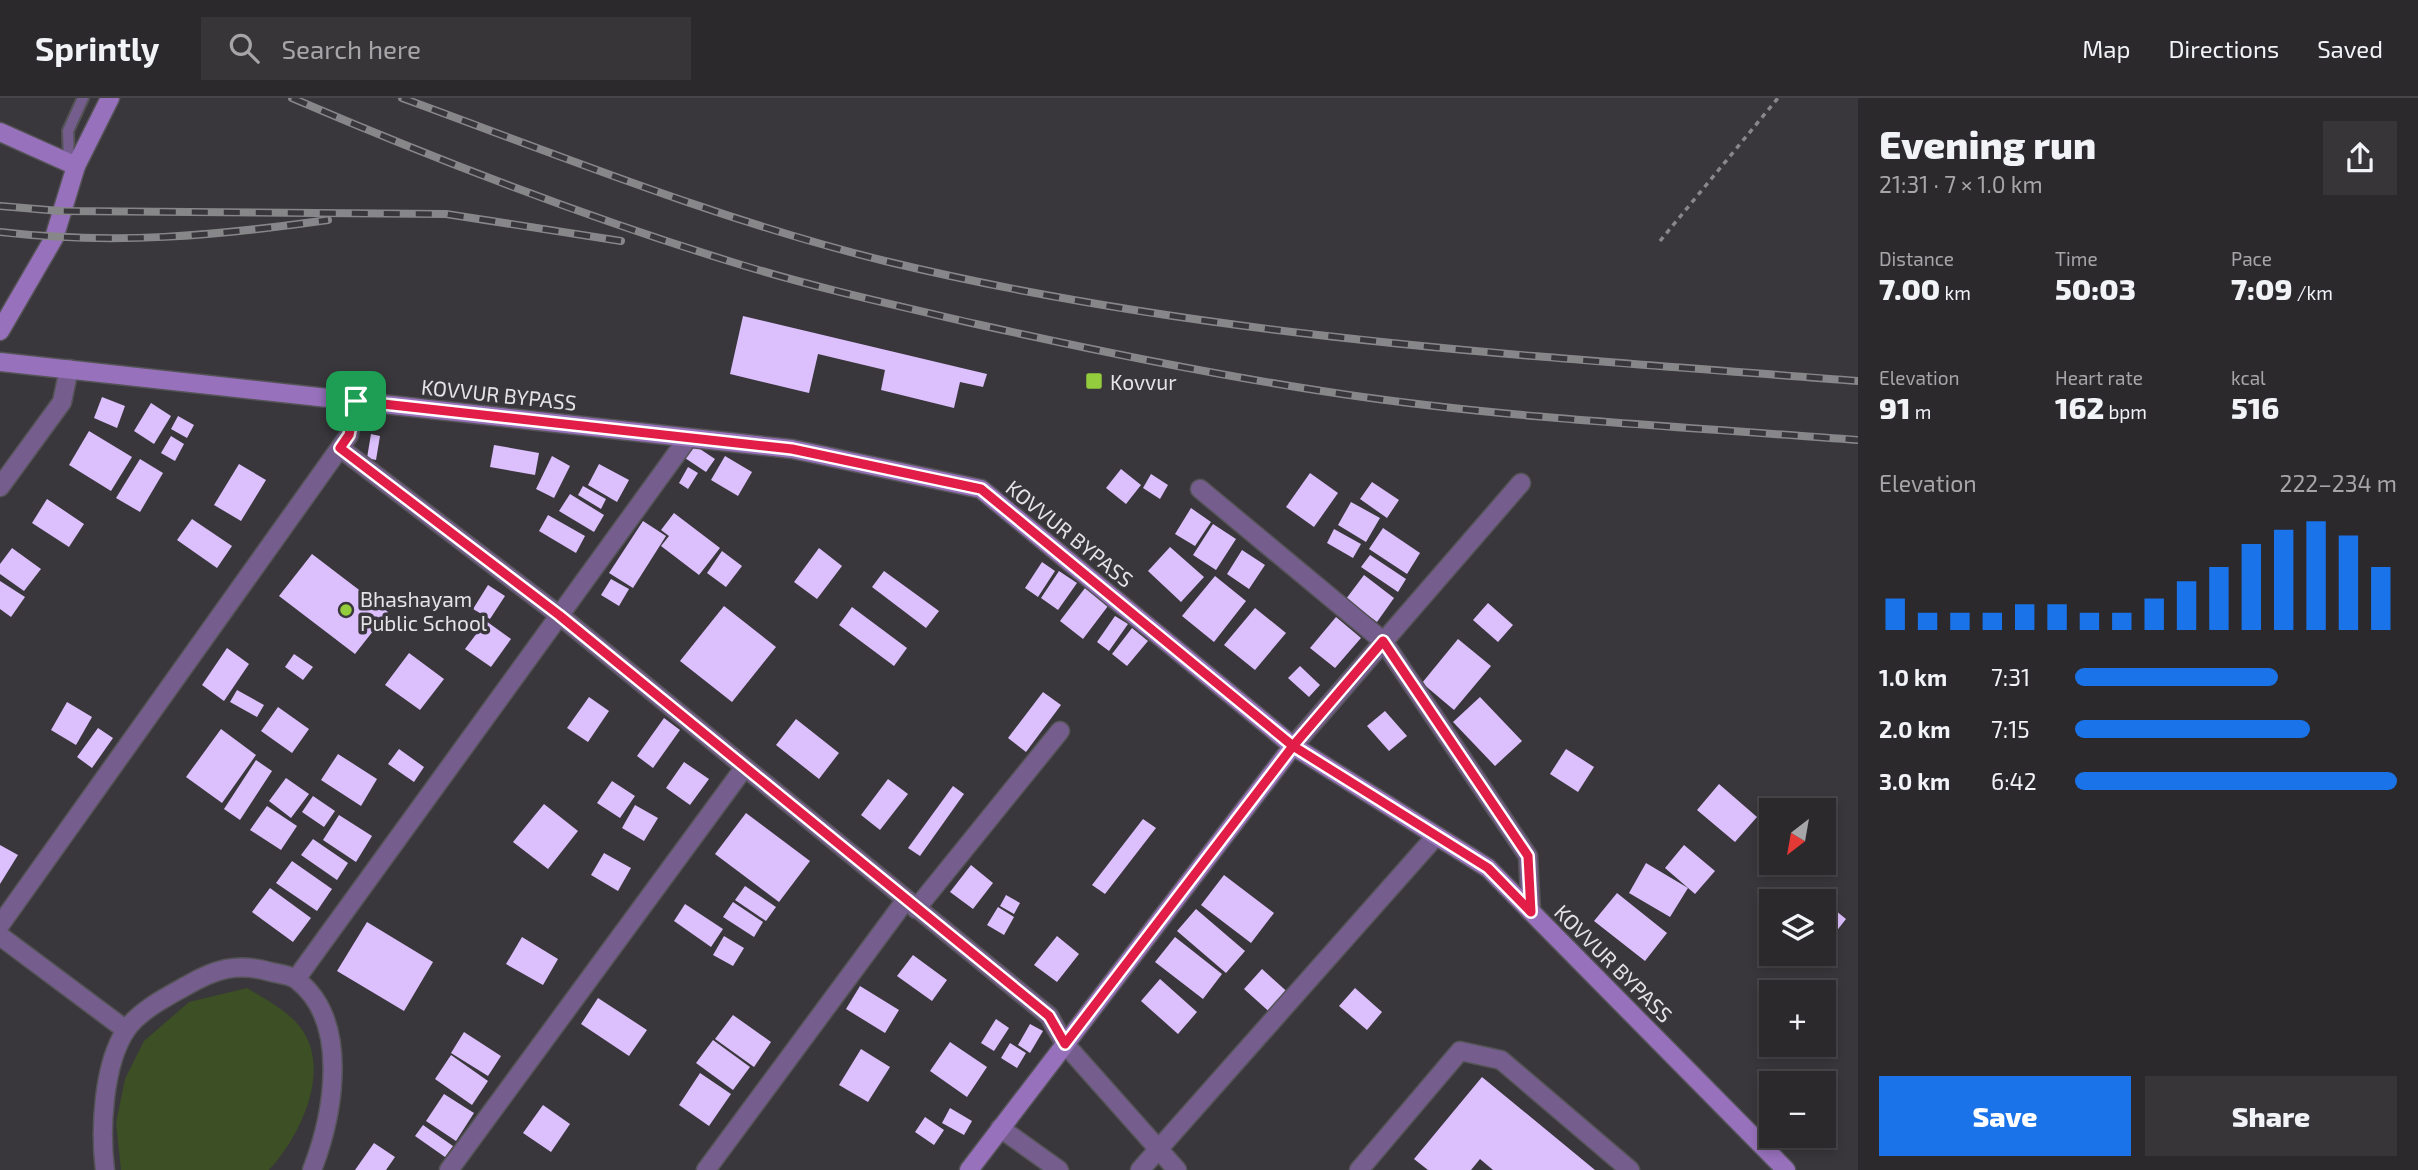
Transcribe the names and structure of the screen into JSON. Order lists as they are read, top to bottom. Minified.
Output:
{"streets":{"street":["KOVVUR BYPASS"]},"places":{"transit":["Kovvur"],"other":["Bhashayam Public School"]},"north":"bottom left","page":{"header":"Sprintly","search":"Search here","nav":["Map","Directions","Saved"],"heading":["Evening run","21:31 · 7 × 1.0 km"],"stats":[["Distance","7.00 km"],["Time","50:03"],["Pace","7:09 /km"],["Elevation","91 m"],["Heart rate","162 bpm"],["kcal","516"]],"chart":["Elevation","222–234 m"],"list":[{"name":"1.0 km","note":"7:31"},{"name":"2.0 km","note":"7:15"},{"name":"3.0 km","note":"6:42"}],"map_buttons":["+","−"],"buttons":["Save","Share"]}}
